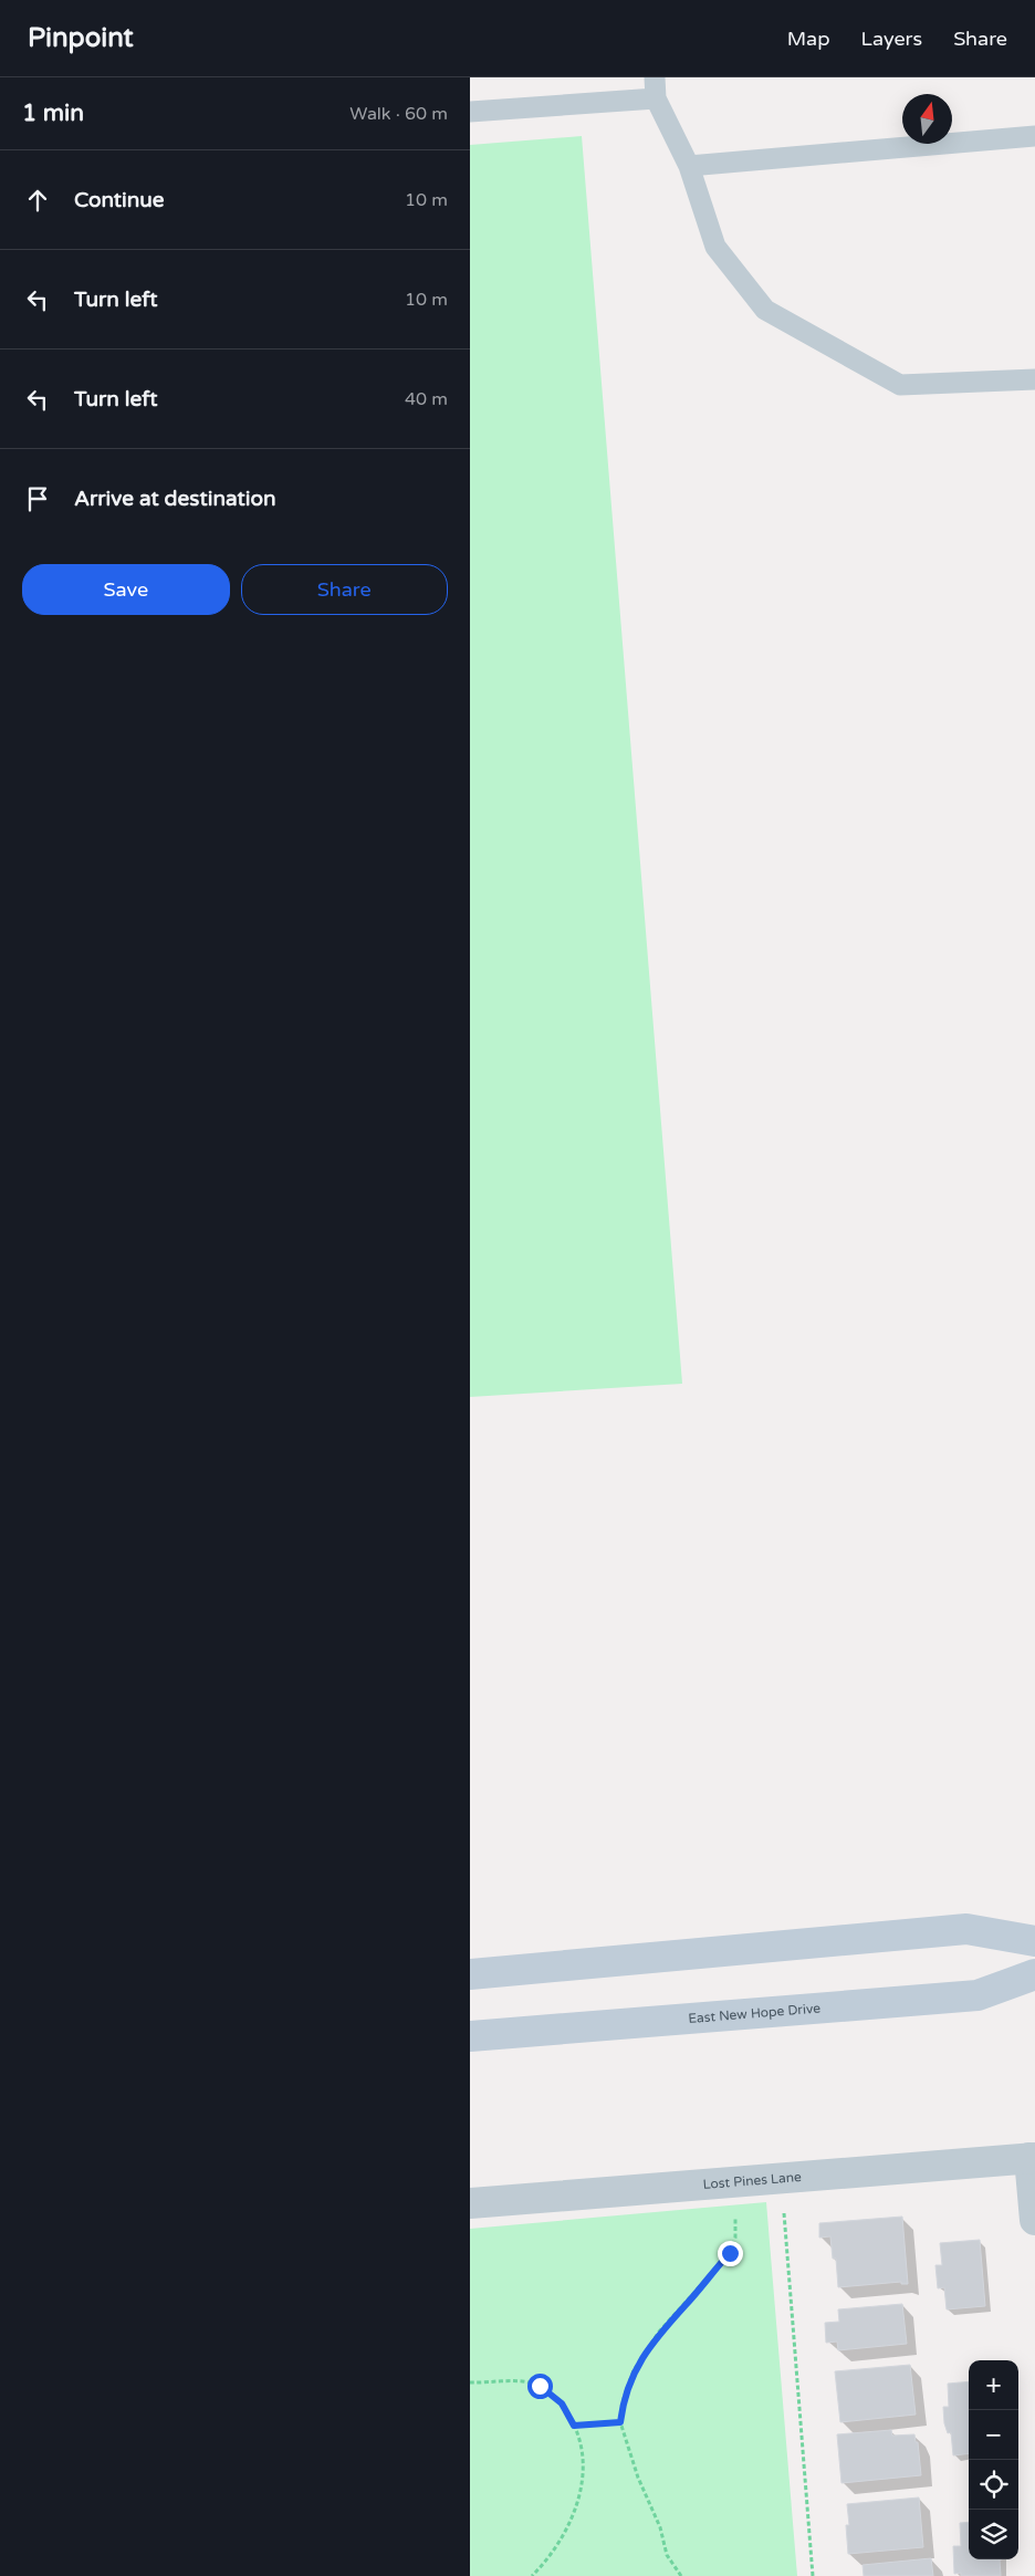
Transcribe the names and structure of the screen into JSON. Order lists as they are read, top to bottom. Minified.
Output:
{"streets":{"main road":["East New Hope Drive"],"street":["Lost Pines Lane"]},"north":"top","page":{"header":"Pinpoint","nav":["Map","Layers","Share"],"heading":["1 min","Walk · 60 m"],"list":[["Continue","10 m"],["Turn left","10 m"],["Turn left","40 m"],"Arrive at destination"],"buttons":["Save","Share"],"map_buttons":["+","−"]}}
